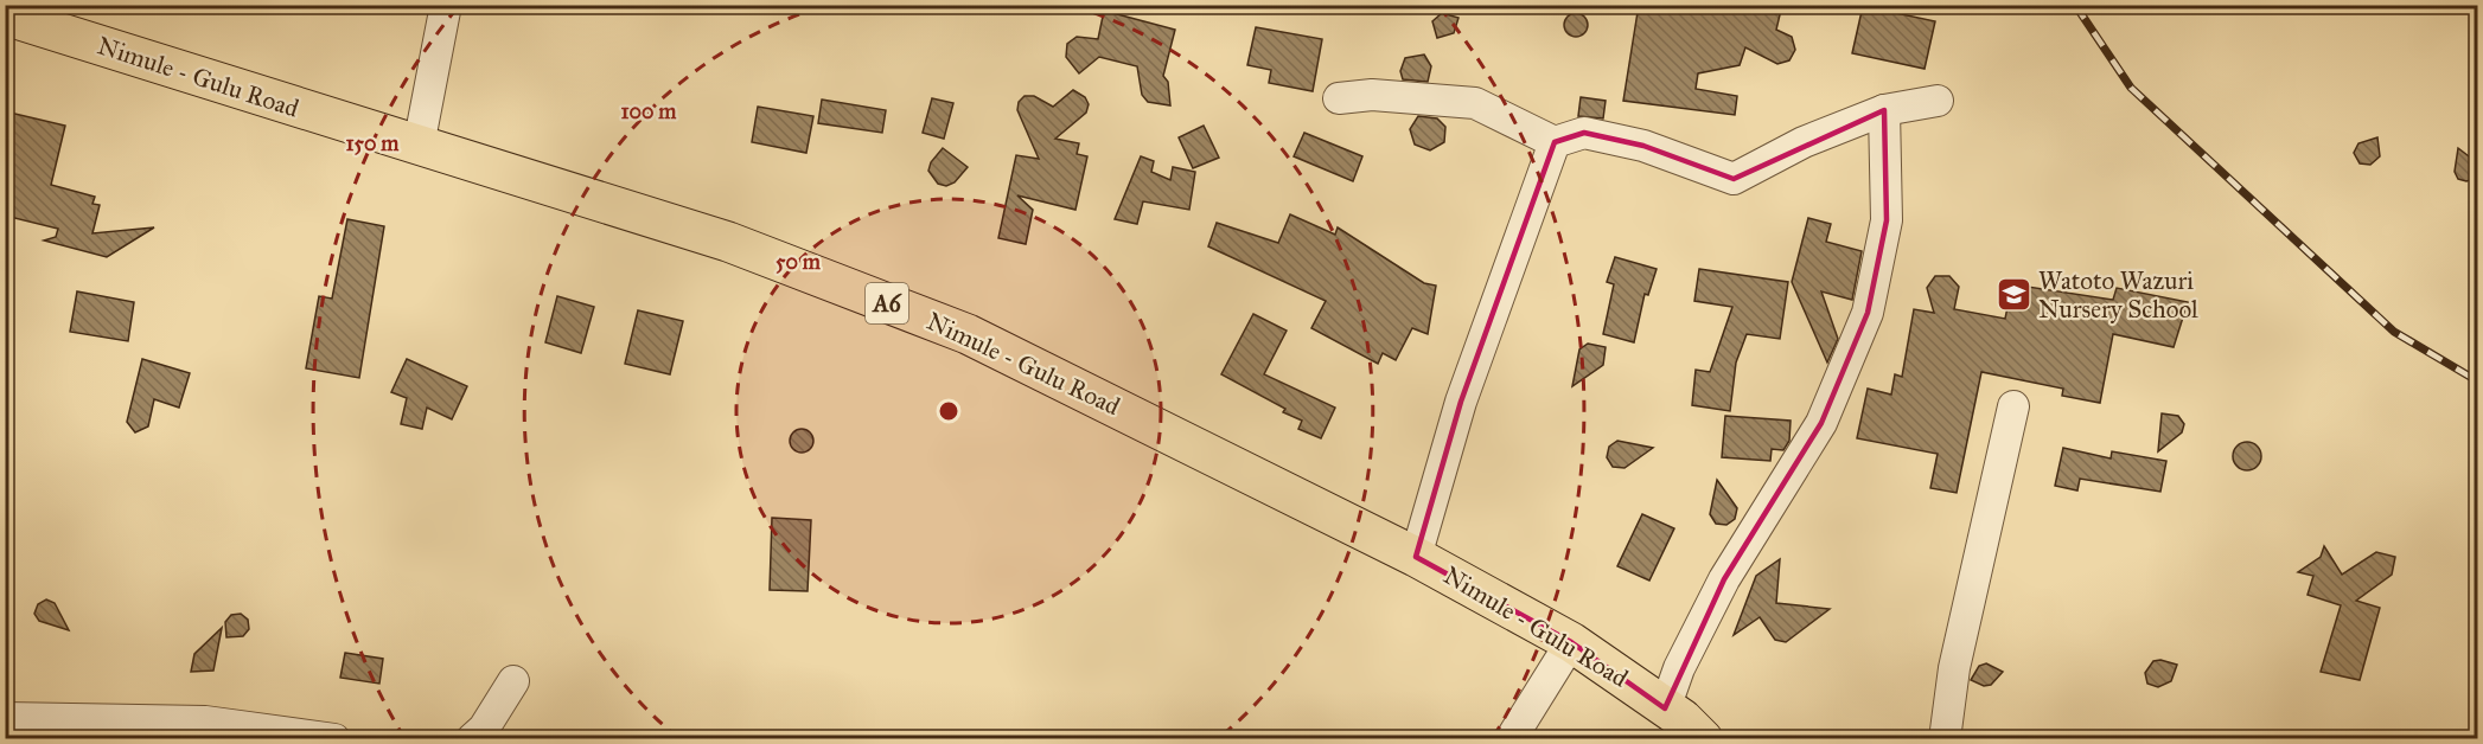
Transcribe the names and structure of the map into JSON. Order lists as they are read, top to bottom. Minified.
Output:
{"streets":{"main road":["Nimule - Gulu Road","A6"]},"places":{"school or university":["Watoto Wazuri Nursery School"]},"rings":["100 m","150 m","50 m"]}
